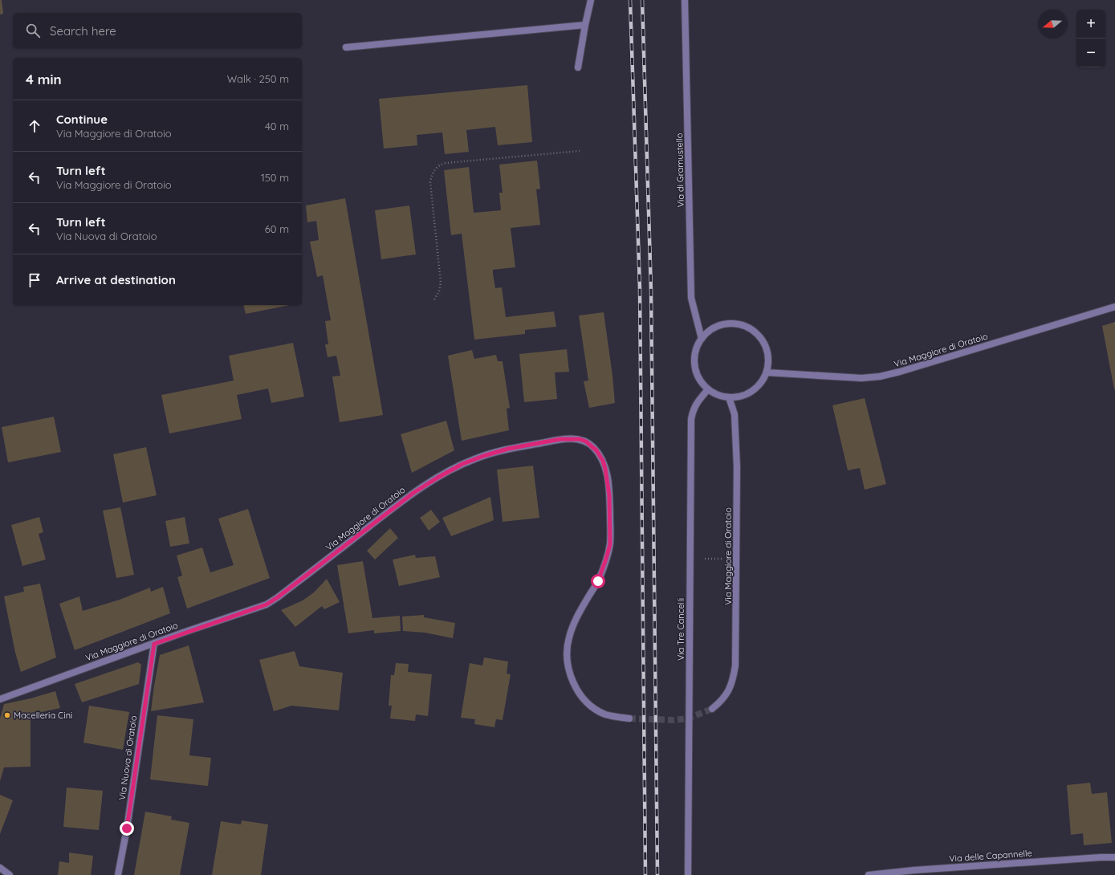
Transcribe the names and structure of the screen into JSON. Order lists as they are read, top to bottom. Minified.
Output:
{"streets":{"street":["Via di Gramustello","Via Maggiore di Oratoio","Via Tre Cancelli","Via Nuova di Oratoio","Via delle Capannelle"]},"crossings":[["Via di Gramustello","Via Maggiore di Oratoio"],["Via di Gramustello","Via Tre Cancelli"],["Via Maggiore di Oratoio","Via Tre Cancelli"],["Via Maggiore di Oratoio","Via Nuova di Oratoio"]],"places":["Macelleria Cini"],"north":"left","page":{"map_buttons":["+","−"],"search":"Search here","heading":["4 min","Walk · 250 m"],"list":[["Continue","Via Maggiore di Oratoio","40 m"],["Turn left","Via Maggiore di Oratoio","150 m"],["Turn left","Via Nuova di Oratoio","60 m"],"Arrive at destination"]}}
